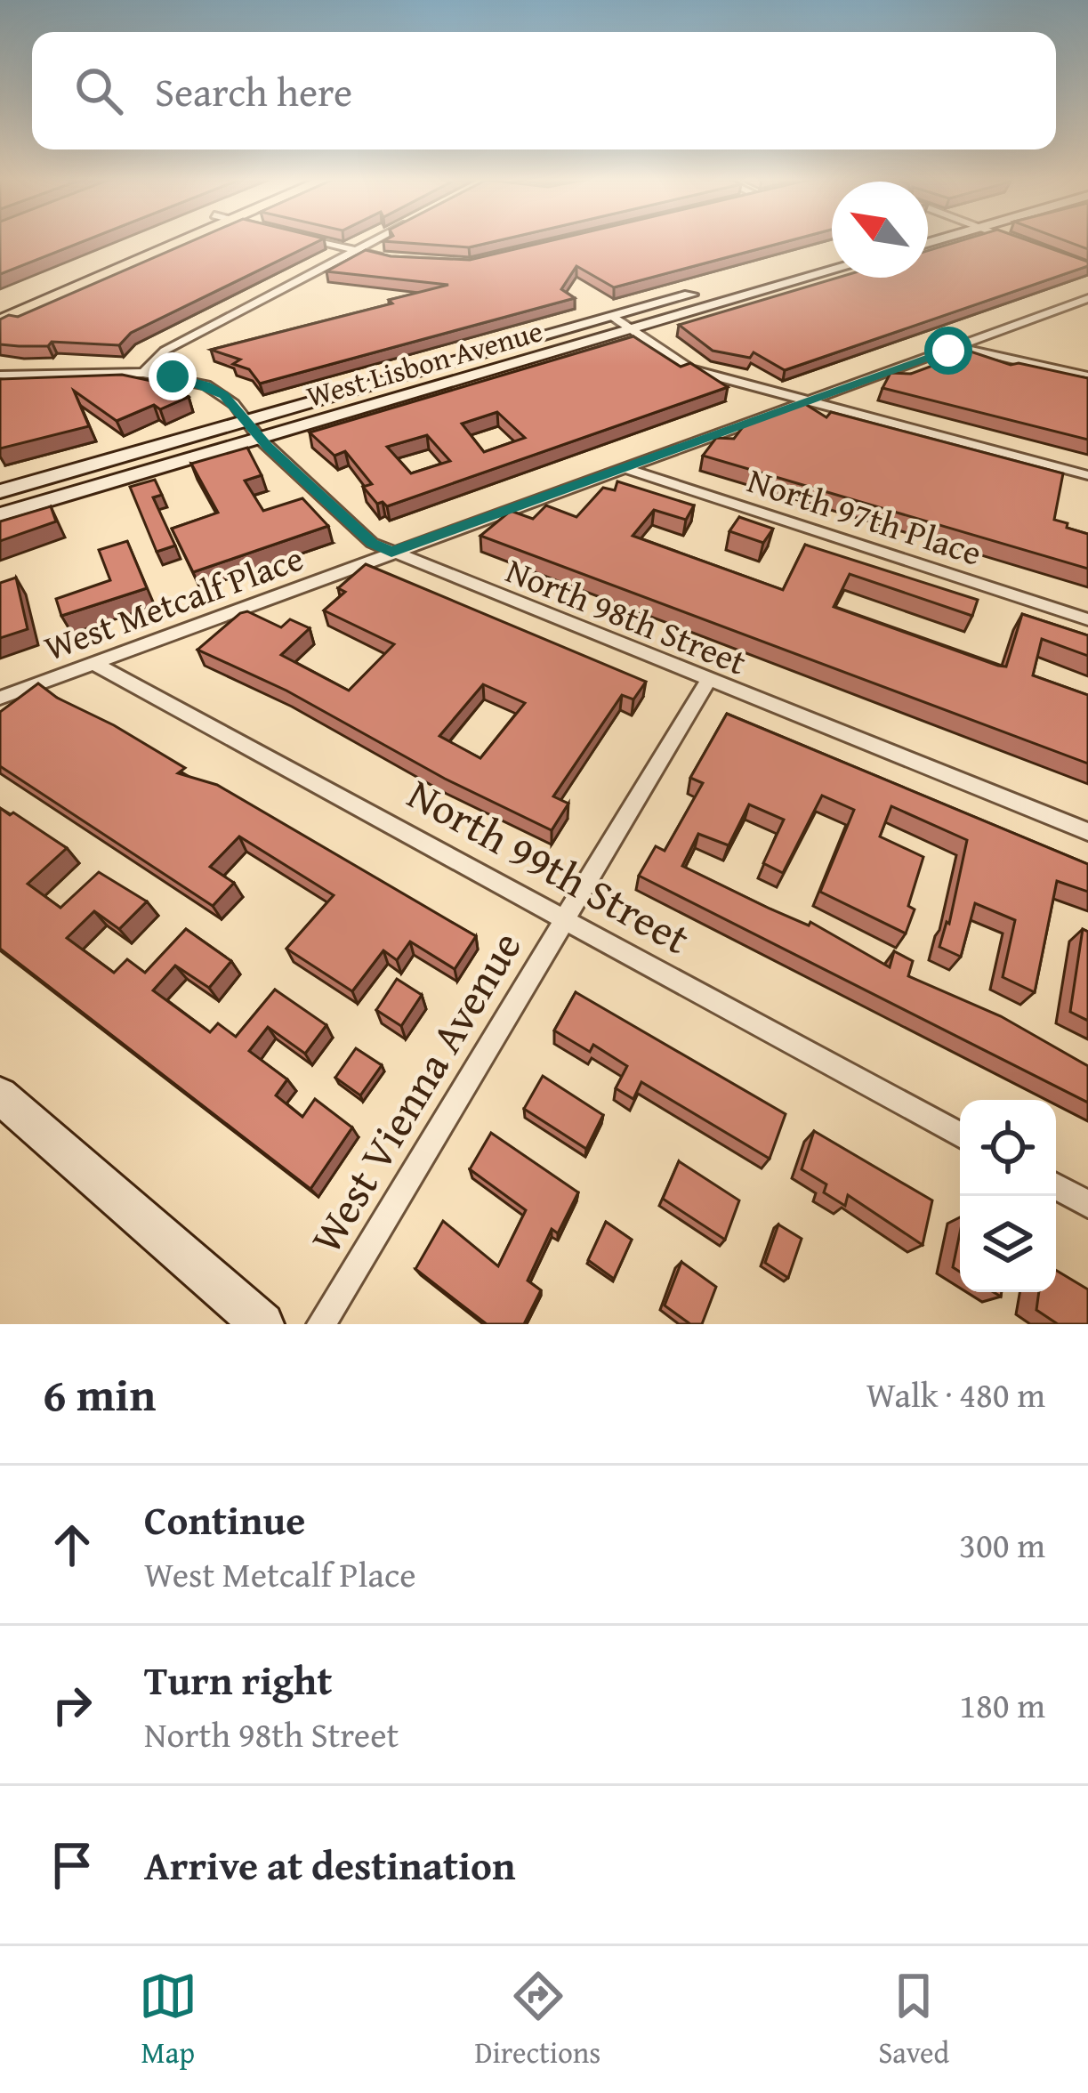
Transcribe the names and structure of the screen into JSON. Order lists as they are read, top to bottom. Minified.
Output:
{"streets":{"main road":["West Lisbon Avenue"],"street":["North 97th Place","West Metcalf Place","North 98th Street","North 99th Street","West Vienna Avenue"]},"crossings":[["West Lisbon Avenue","North 98th Street"],["North 97th Place","West Metcalf Place"],["West Metcalf Place","North 98th Street"],["West Metcalf Place","North 99th Street"],["North 98th Street","West Vienna Avenue"],["North 99th Street","West Vienna Avenue"]],"north":"top left","page":{"search":"Search here","heading":["6 min","Walk · 480 m"],"list":[["Continue","West Metcalf Place","300 m"],["Turn right","North 98th Street","180 m"],"Arrive at destination"],"nav":["Map","Directions","Saved"]}}
